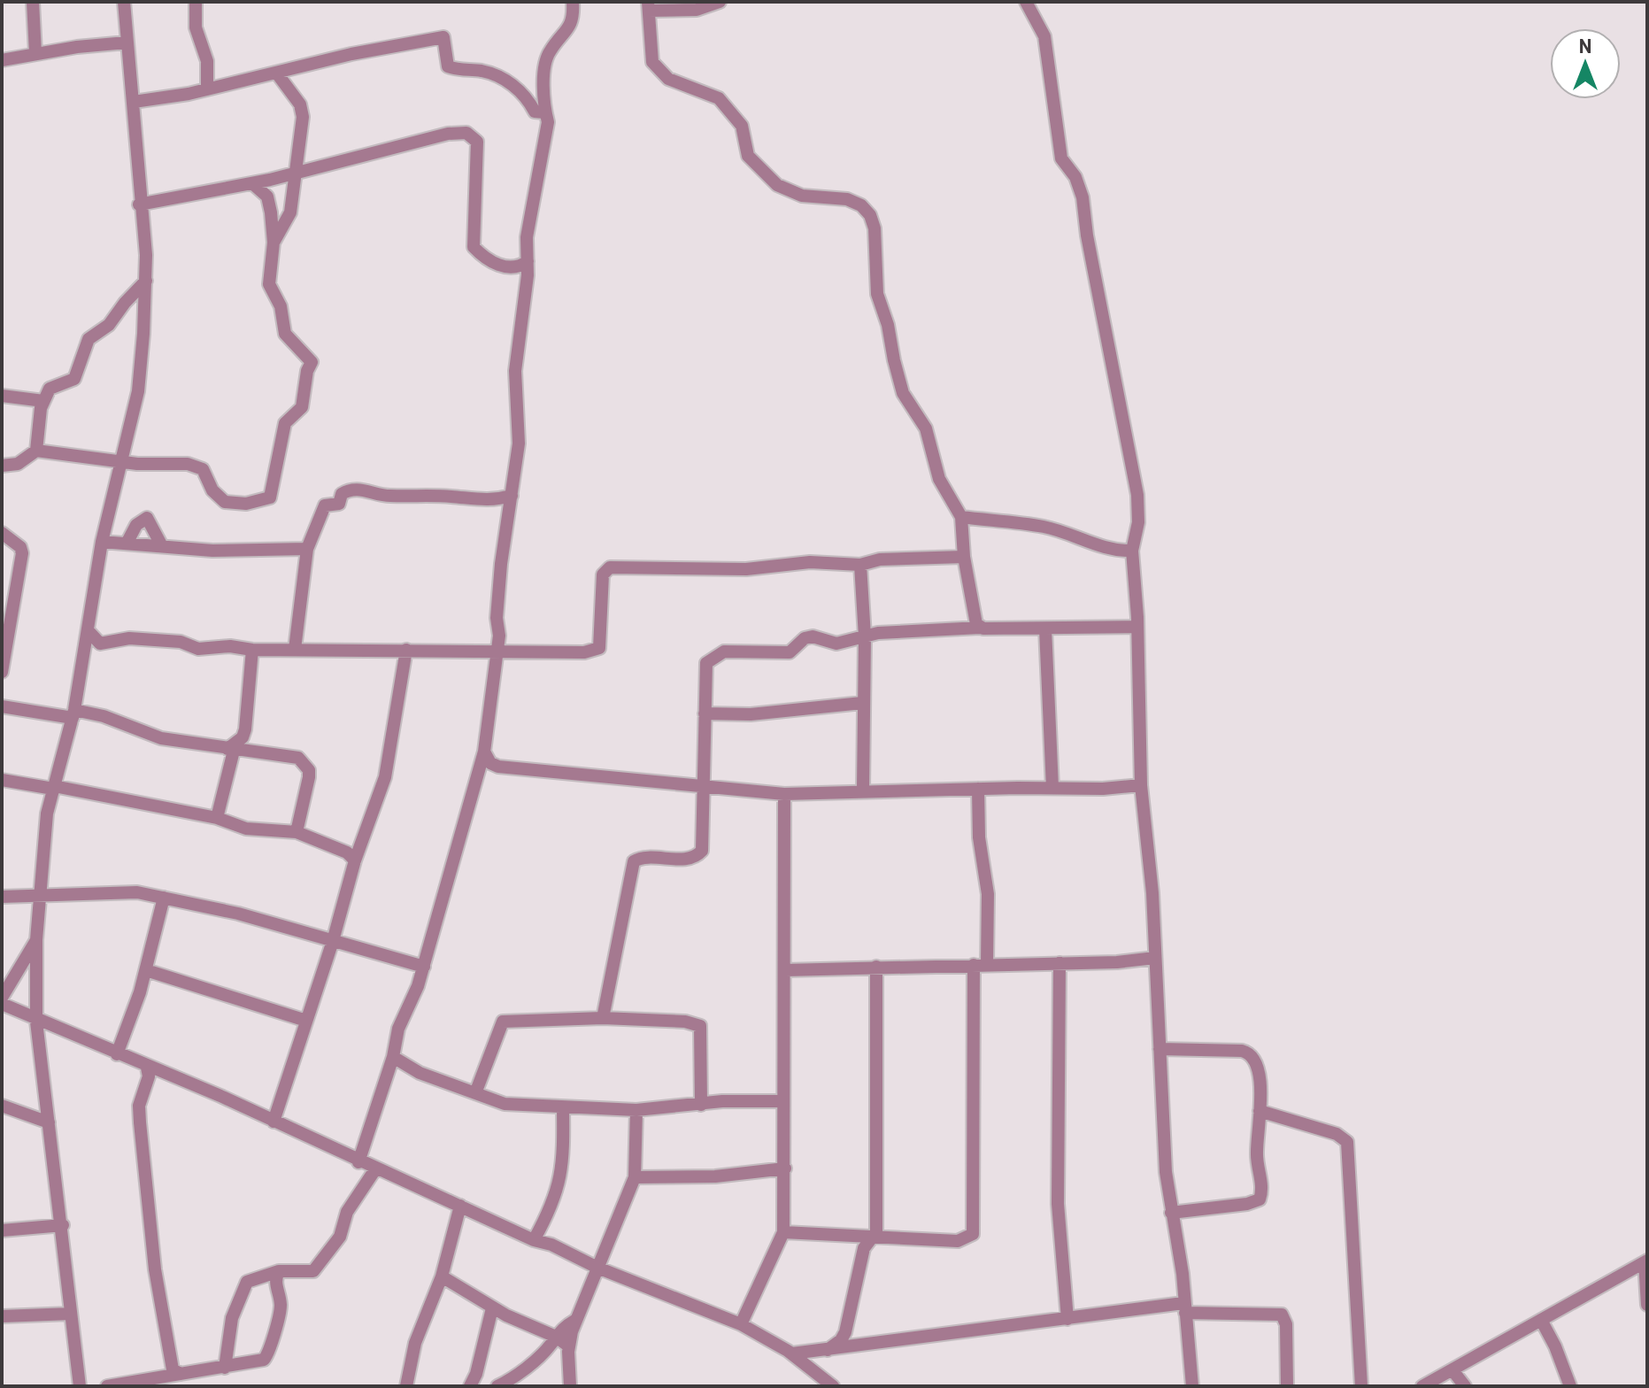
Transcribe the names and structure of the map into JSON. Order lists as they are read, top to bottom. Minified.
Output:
{"north":"top"}
